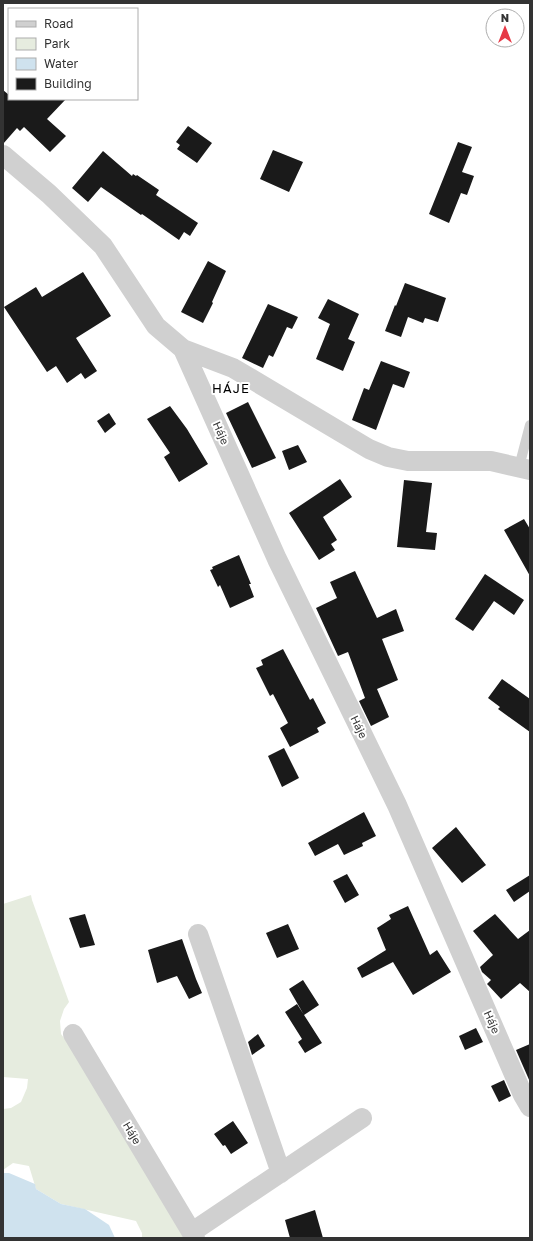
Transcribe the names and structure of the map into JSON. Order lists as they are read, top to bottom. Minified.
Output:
{"streets":{"street":["Háje"]},"districts":["HÁJE"],"legend":["Road","Park","Water","Building"],"north":"top"}
